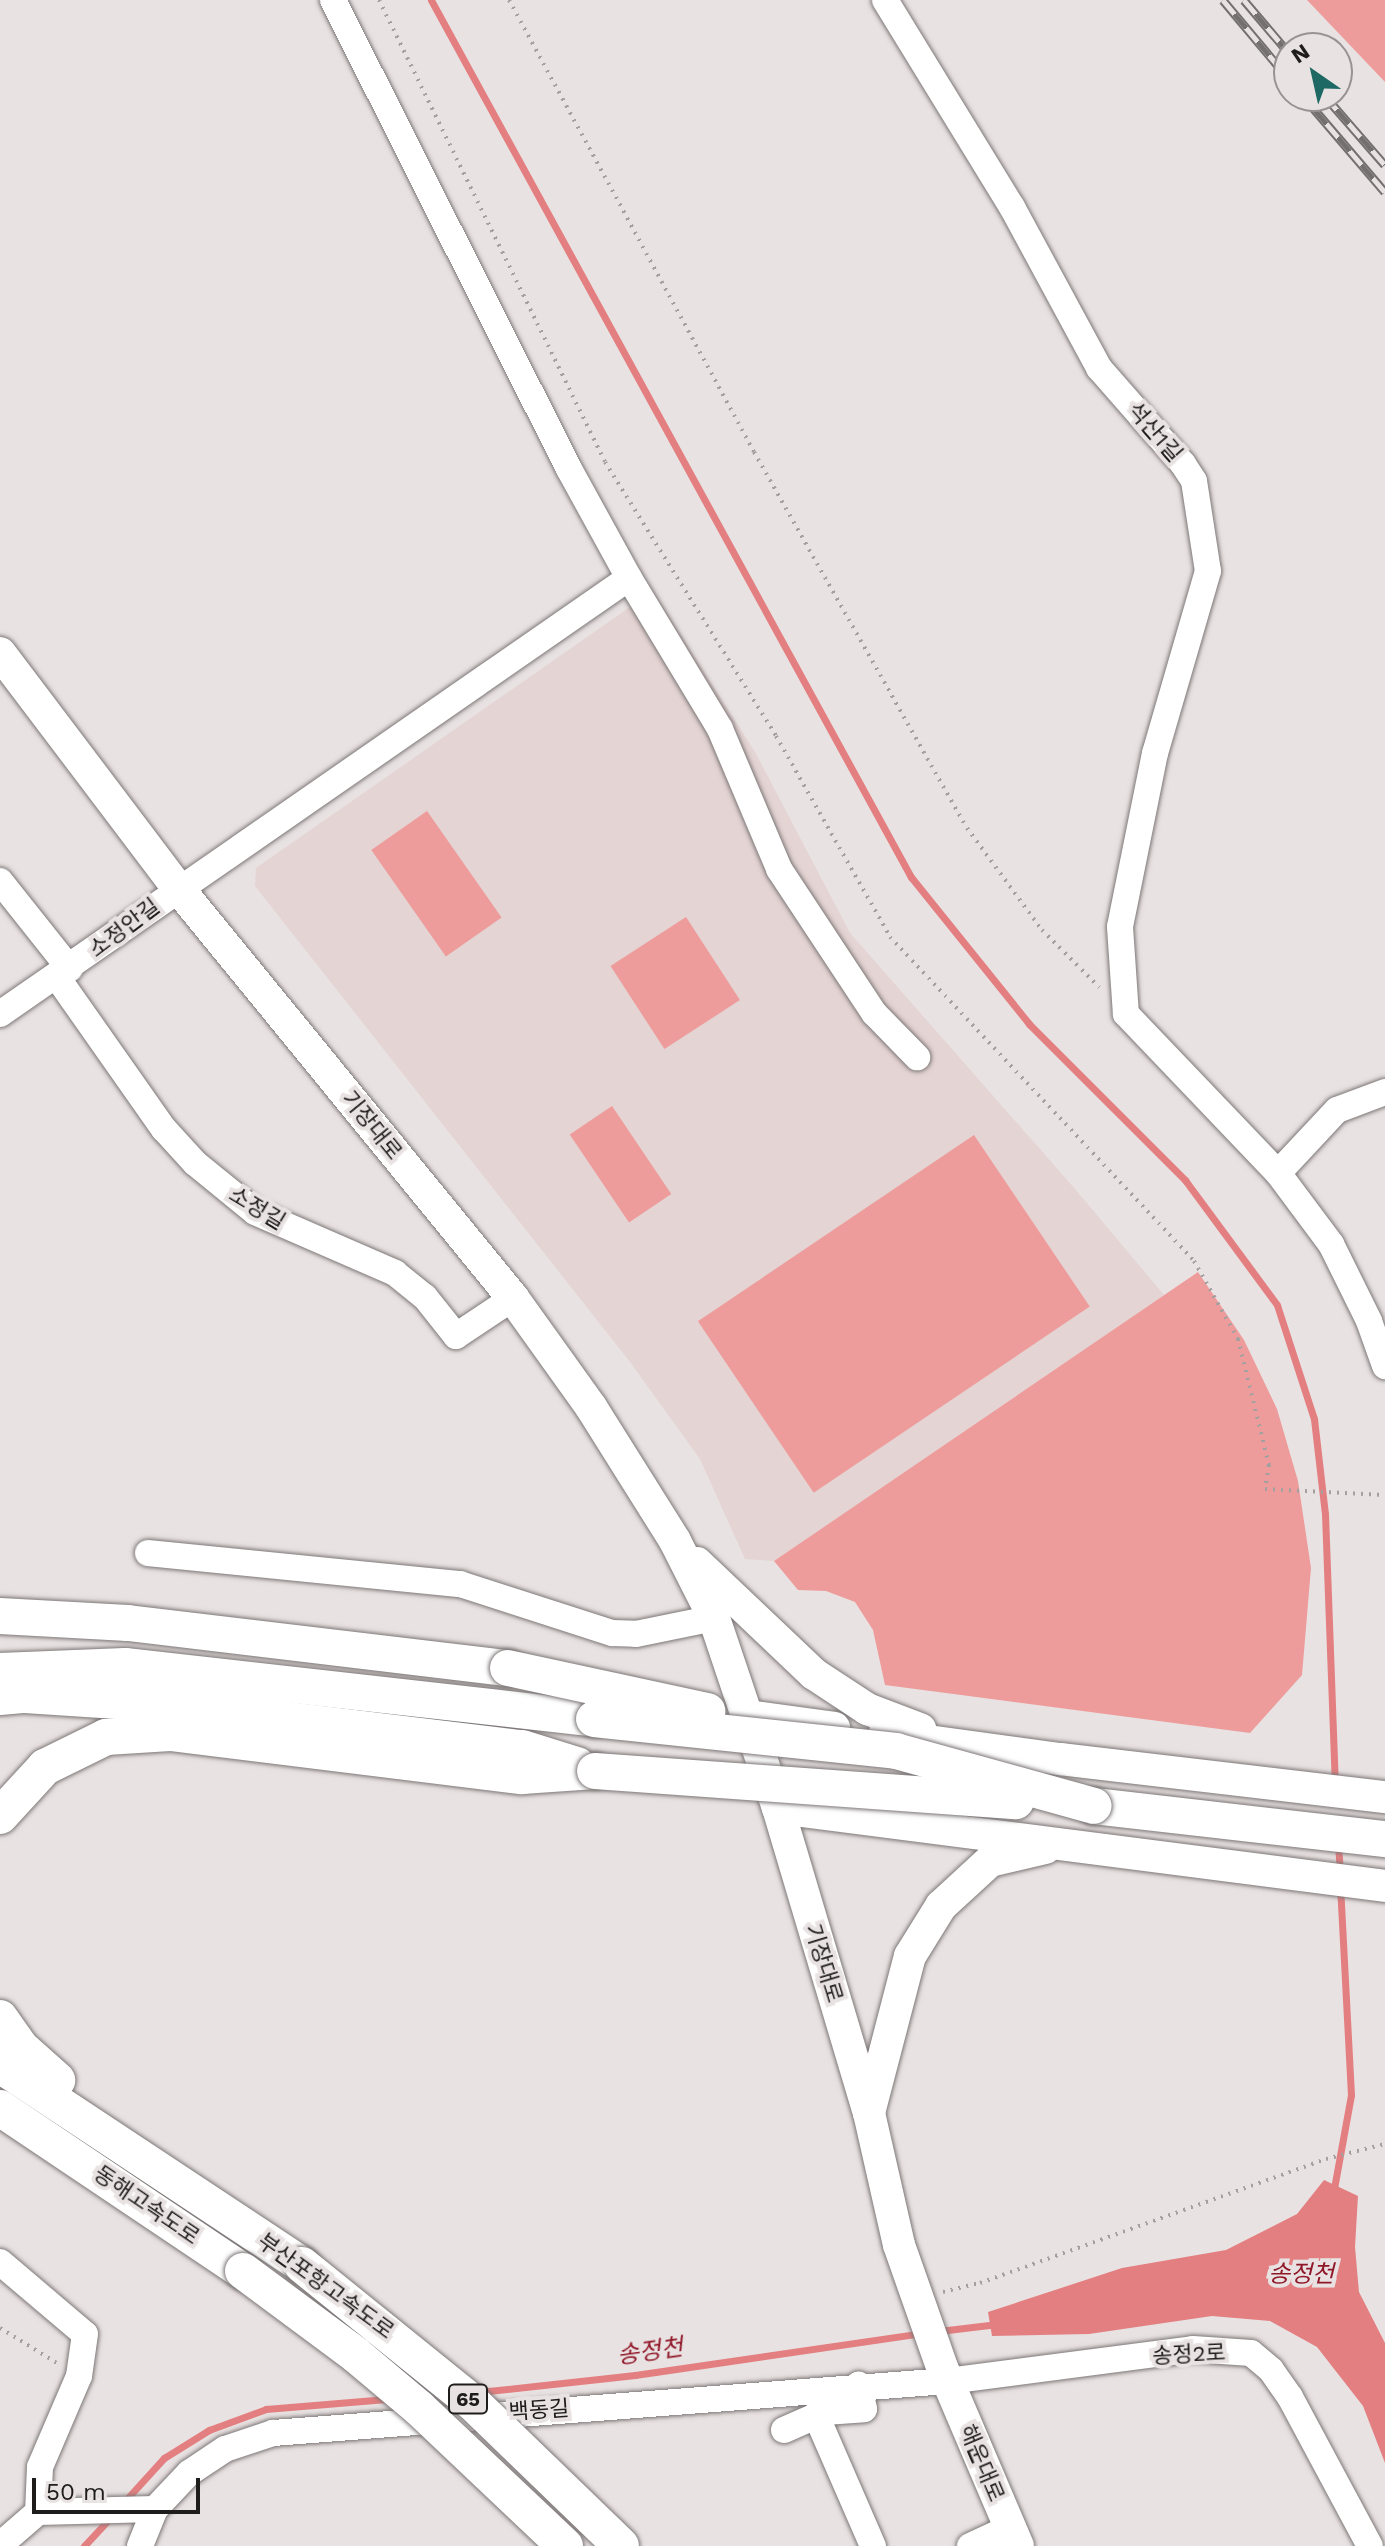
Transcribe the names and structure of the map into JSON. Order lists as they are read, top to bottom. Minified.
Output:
{"streets":{"highway":["동해고속도로","부산포항고속도로","65"],"main road":["기장대로","해운대로"],"street":["석산1길","소정안길","소정길","송정2로","백동길"]},"crossings":[["소정안길","기장대로"],["소정안길","소정길"],["기장대로","소정길"],["기장대로","해운대로"],["동해고속도로","부산포항고속도로"],["송정2로","백동길"],["송정2로","해운대로"],["백동길","해운대로"]],"water":["송정천"],"scale_bar":"50 m","north":"top left"}
